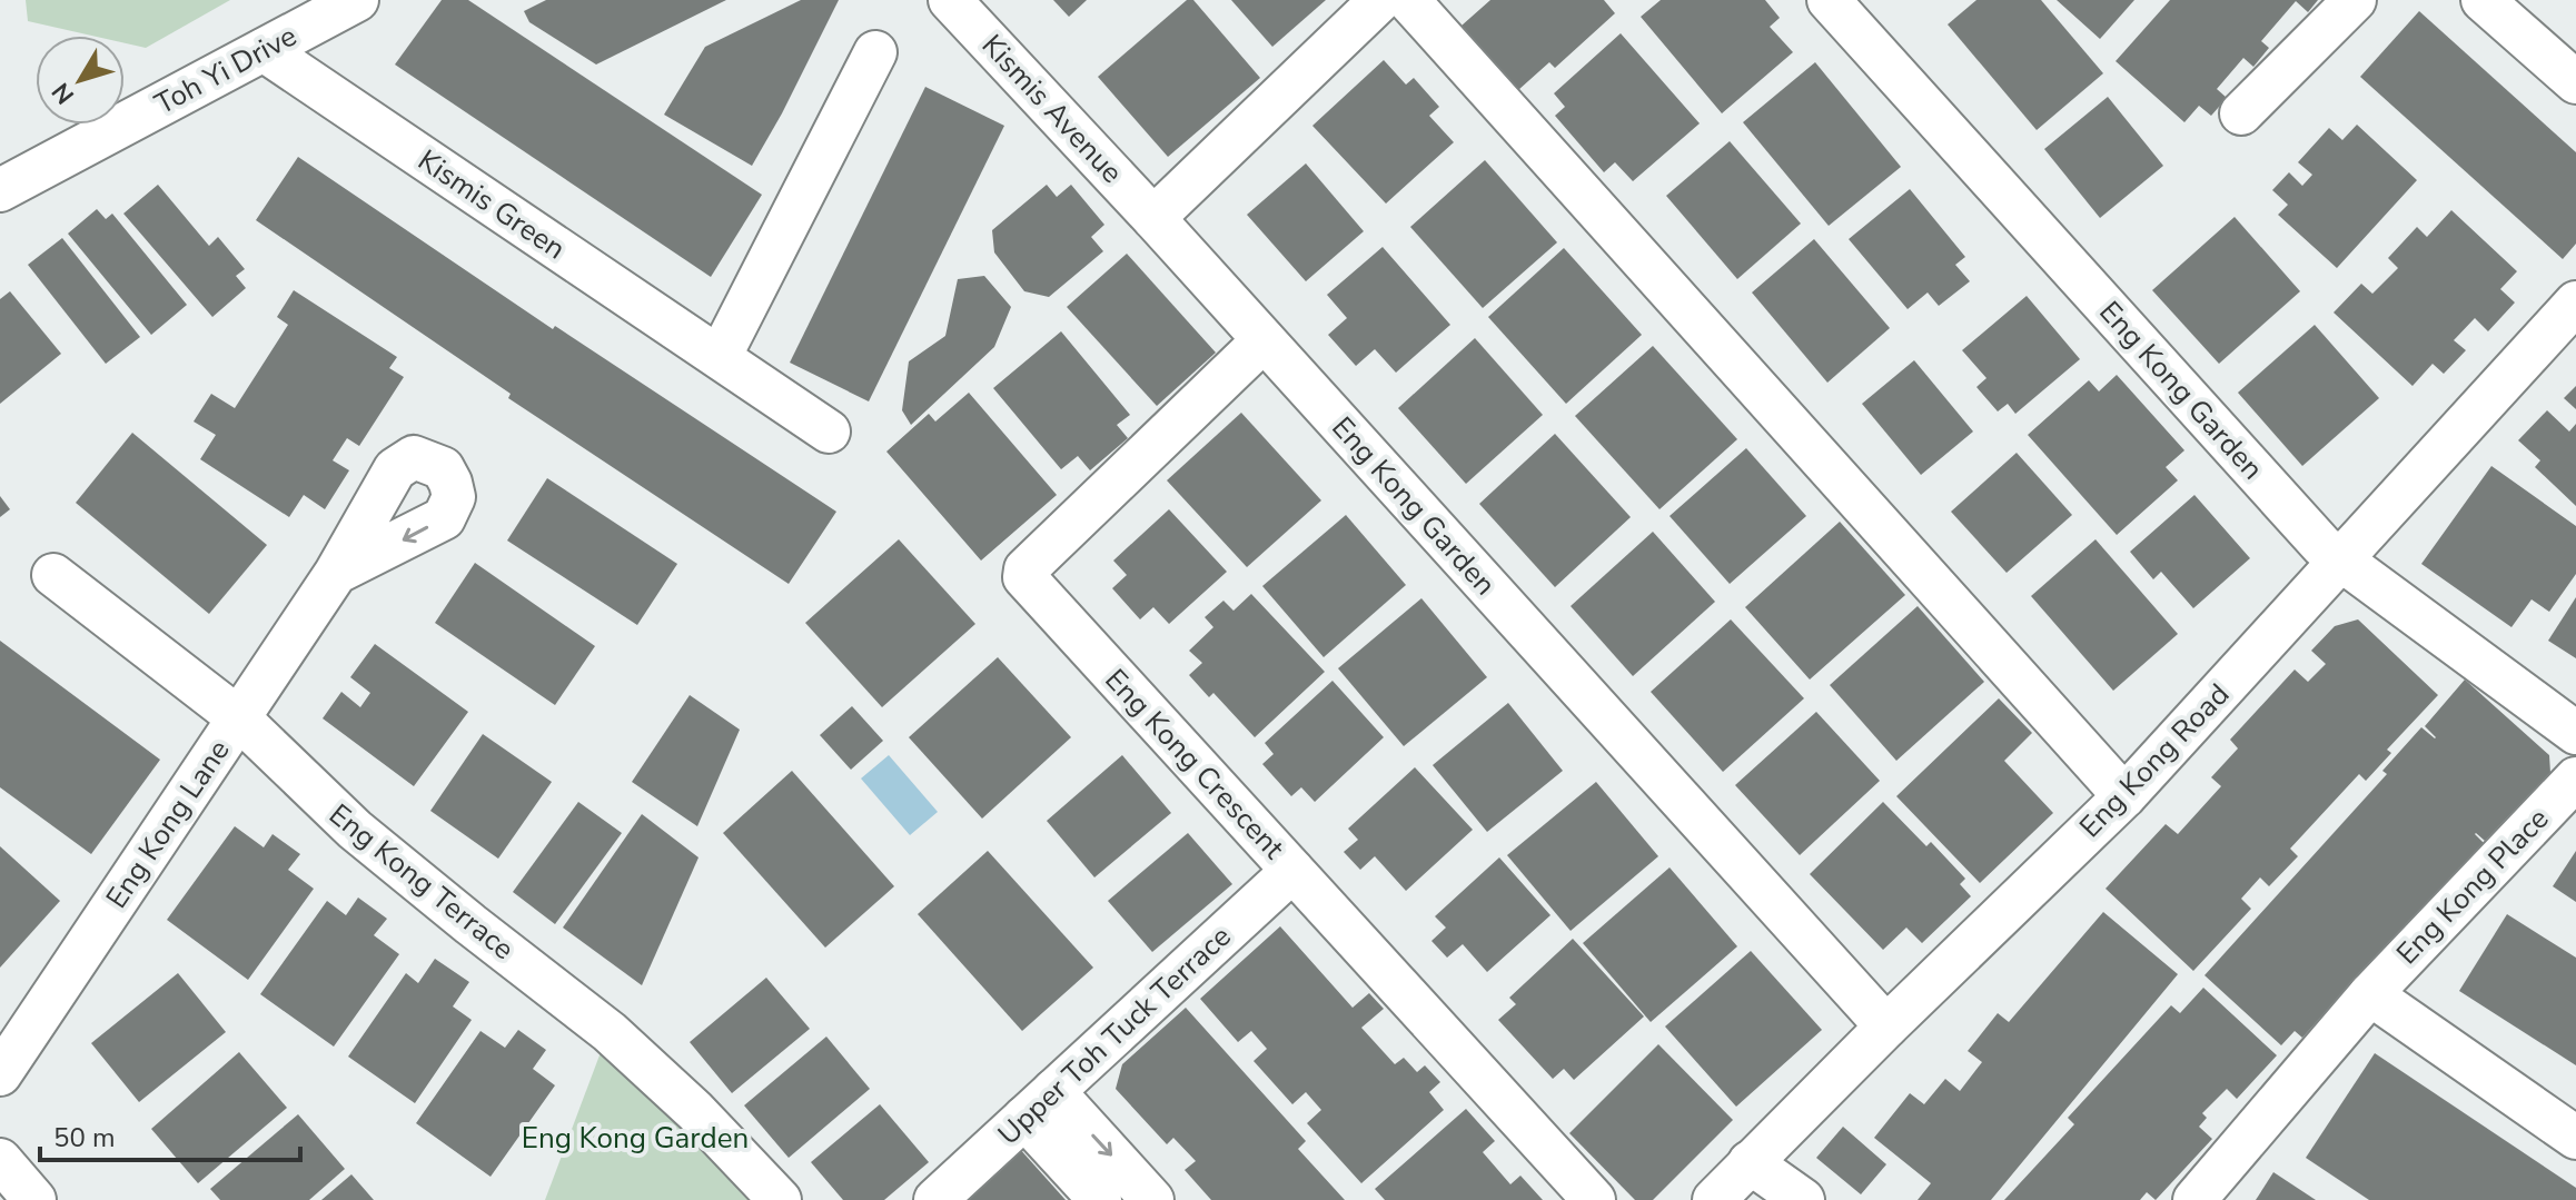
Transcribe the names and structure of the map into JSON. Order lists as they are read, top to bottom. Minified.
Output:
{"streets":{"street":["Toh Yi Drive","Kismis Avenue","Kismis Green","Eng Kong Garden","Eng Kong Road","Eng Kong Crescent","Eng Kong Lane","Eng Kong Terrace","Eng Kong Place","Upper Toh Tuck Terrace"]},"crossings":[["Toh Yi Drive","Kismis Green"],["Kismis Avenue","Eng Kong Garden"],["Eng Kong Garden","Eng Kong Road"],["Eng Kong Garden","Eng Kong Crescent"],["Eng Kong Crescent","Upper Toh Tuck Terrace"],["Eng Kong Lane","Eng Kong Terrace"]],"parks":["Eng Kong Garden"],"scale_bar":"50 m","north":"bottom left"}
